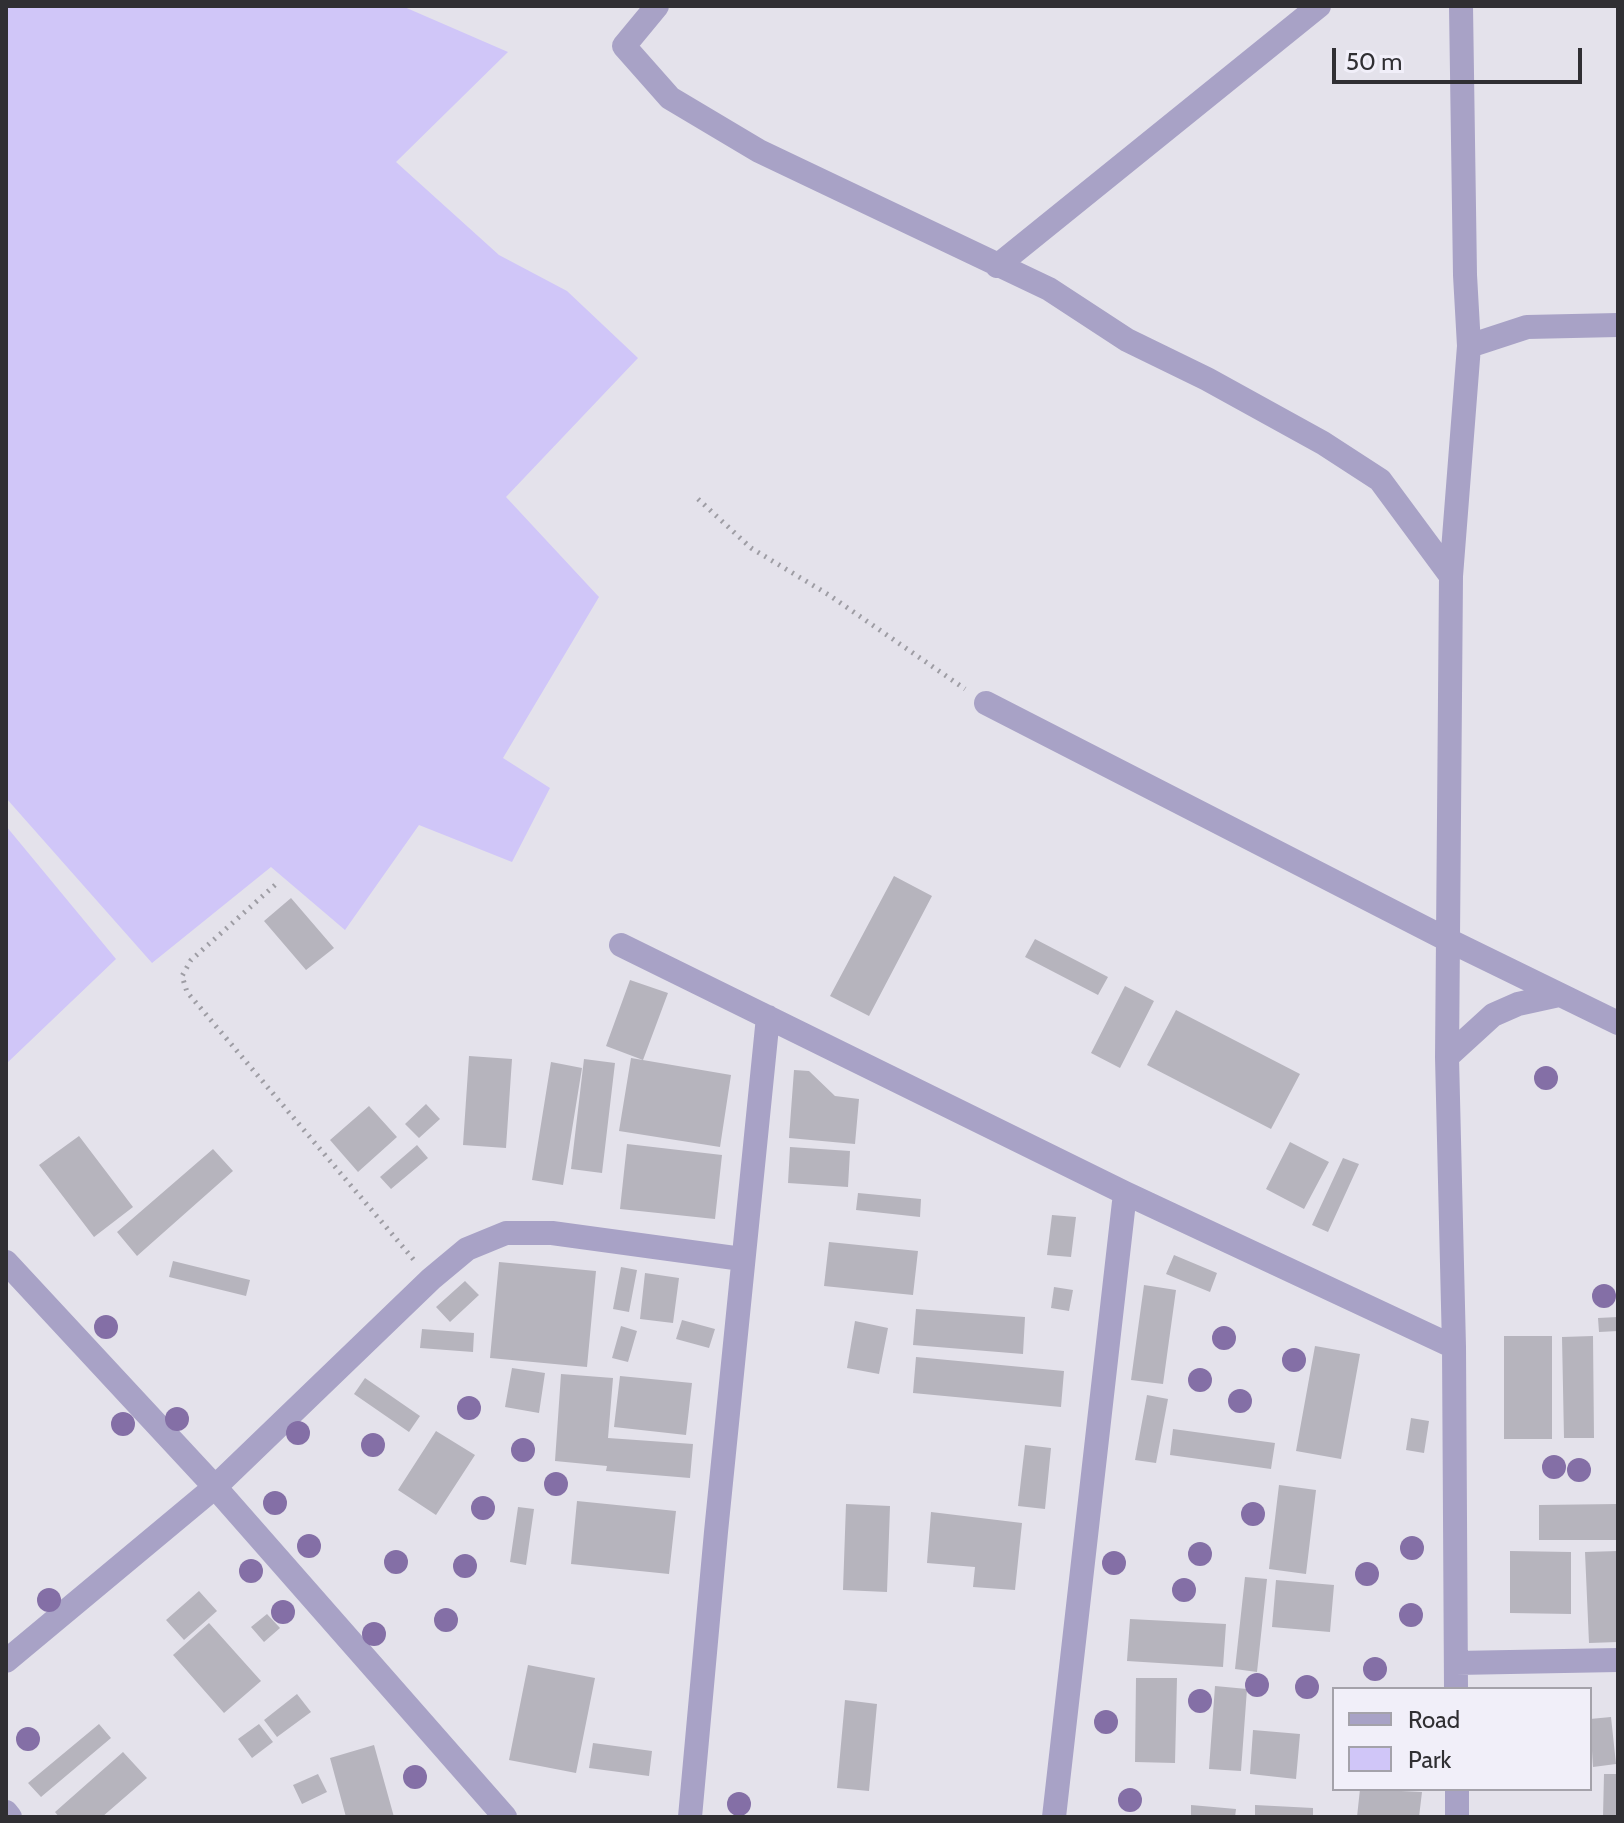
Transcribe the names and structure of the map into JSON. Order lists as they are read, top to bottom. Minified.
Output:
{"legend":["Road","Park"],"scale_bar":"50 m"}
